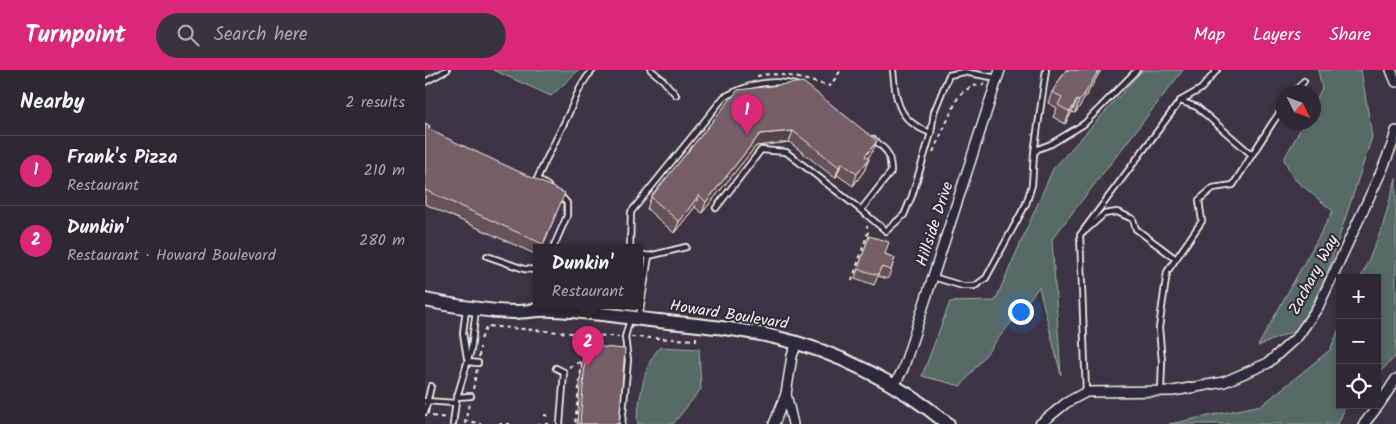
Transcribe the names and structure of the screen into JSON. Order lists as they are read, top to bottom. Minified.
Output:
{"streets":{"main road":["Howard Boulevard"],"street":["Hillside Drive","Zachary Way"]},"crossings":[["Hillside Drive","Howard Boulevard"]],"north":"bottom right","page":{"header":"Turnpoint","search":"Search here","nav":["Map","Layers","Share"],"heading":["Nearby","2 results"],"pins":["1","2"],"list":[{"mark":"1","name":"Frank's Pizza","note":"Restaurant","value":"210 m"},{"mark":"2","name":"Dunkin'","note":"Restaurant · Howard Boulevard","value":"280 m"}],"popup":["Dunkin'","Restaurant"],"map_buttons":["+","−"]}}
